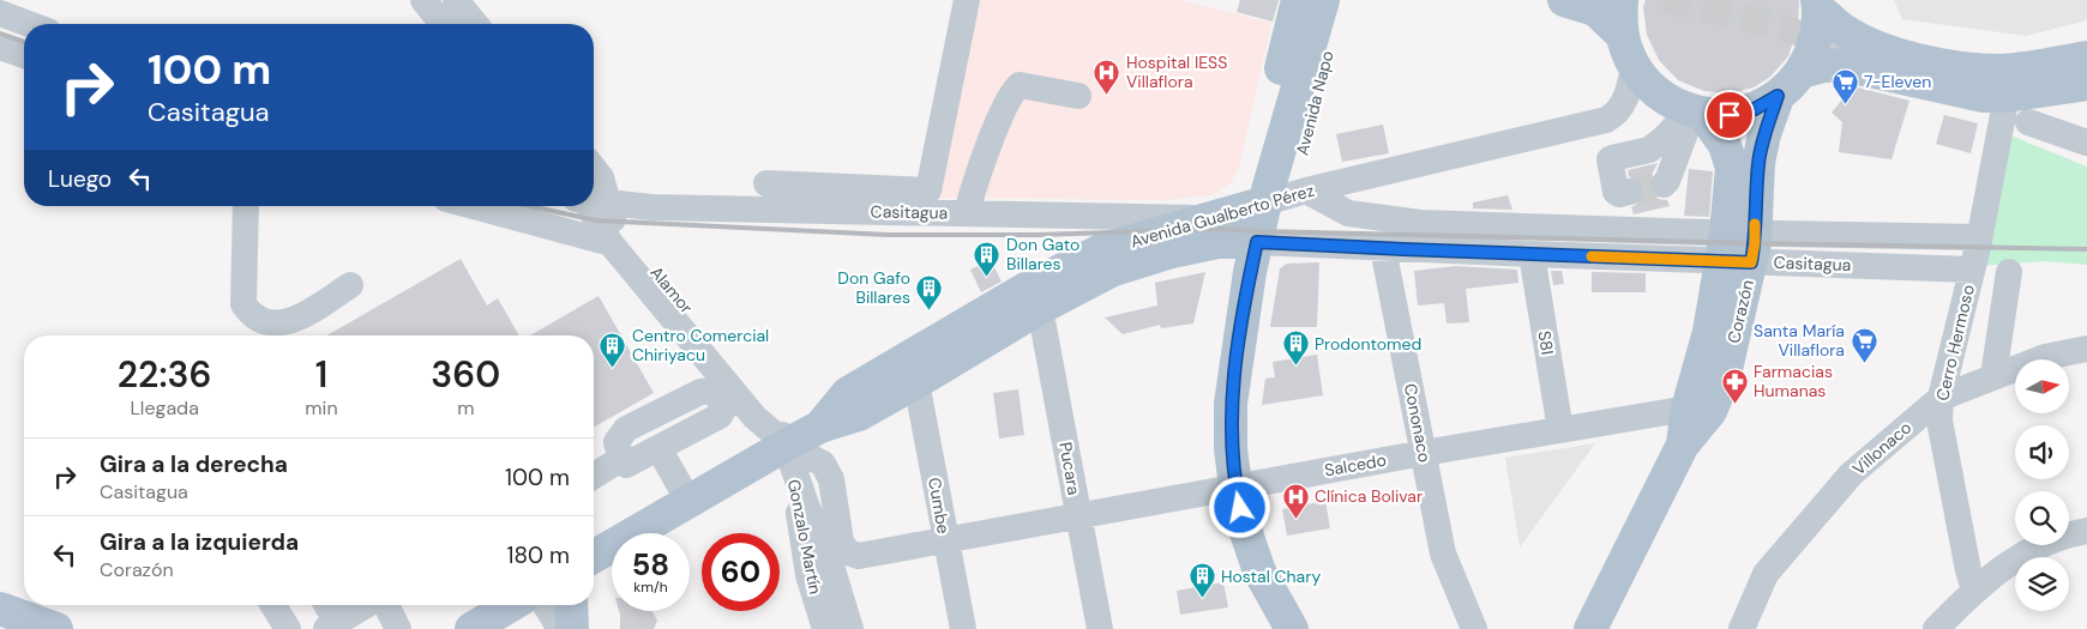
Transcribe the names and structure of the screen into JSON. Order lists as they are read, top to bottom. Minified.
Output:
{"streets":{"main road":["Avenida Napo","Avenida Gualberto Pérez","Corazón"],"street":["Casitagua","Alamor","S8I","Cerro Hermoso","Cononaco","Villonaco","Salcedo","Pucara","Cumbe","Gonzalo Martín"]},"crossings":[["Avenida Napo","Avenida Gualberto Pérez"],["Casitagua","Avenida Gualberto Pérez"],["Casitagua","Corazón"],["Casitagua","S8I"],["Casitagua","Cerro Hermoso"],["Casitagua","Cononaco"],["Avenida Gualberto Pérez","Alamor"],["Avenida Gualberto Pérez","Pucara"],["Avenida Gualberto Pérez","Cumbe"],["Avenida Gualberto Pérez","Gonzalo Martín"],["Alamor","Salcedo"],["Alamor","Gonzalo Martín"],["Corazón","Salcedo"],["S8I","Salcedo"],["Cerro Hermoso","Villonaco"],["Cononaco","Salcedo"],["Salcedo","Pucara"],["Salcedo","Cumbe"]],"places":{"hospital":["Hospital IESS Villaflora","Clínica Bolivar"],"supermarket":["7-Eleven","Santa María Villaflora"],"building":["Don Gato Billares","Don Gafo Billares","Prodontomed","Centro Comercial Chiriyacu","Hostal Chary"],"pharmacy":["Farmacias Humanas"]},"north":"right","page":{"turn":["100 m","Casitagua"],"then":"Luego","eta":["22:36","Llegada","1","min","360","m"],"list":[{"name":"Gira a la derecha","note":"Casitagua","value":"100 m"},{"name":"Gira a la izquierda","note":"Corazón","value":"180 m"}],"speed":"58 km/h","limit":"60"}}
